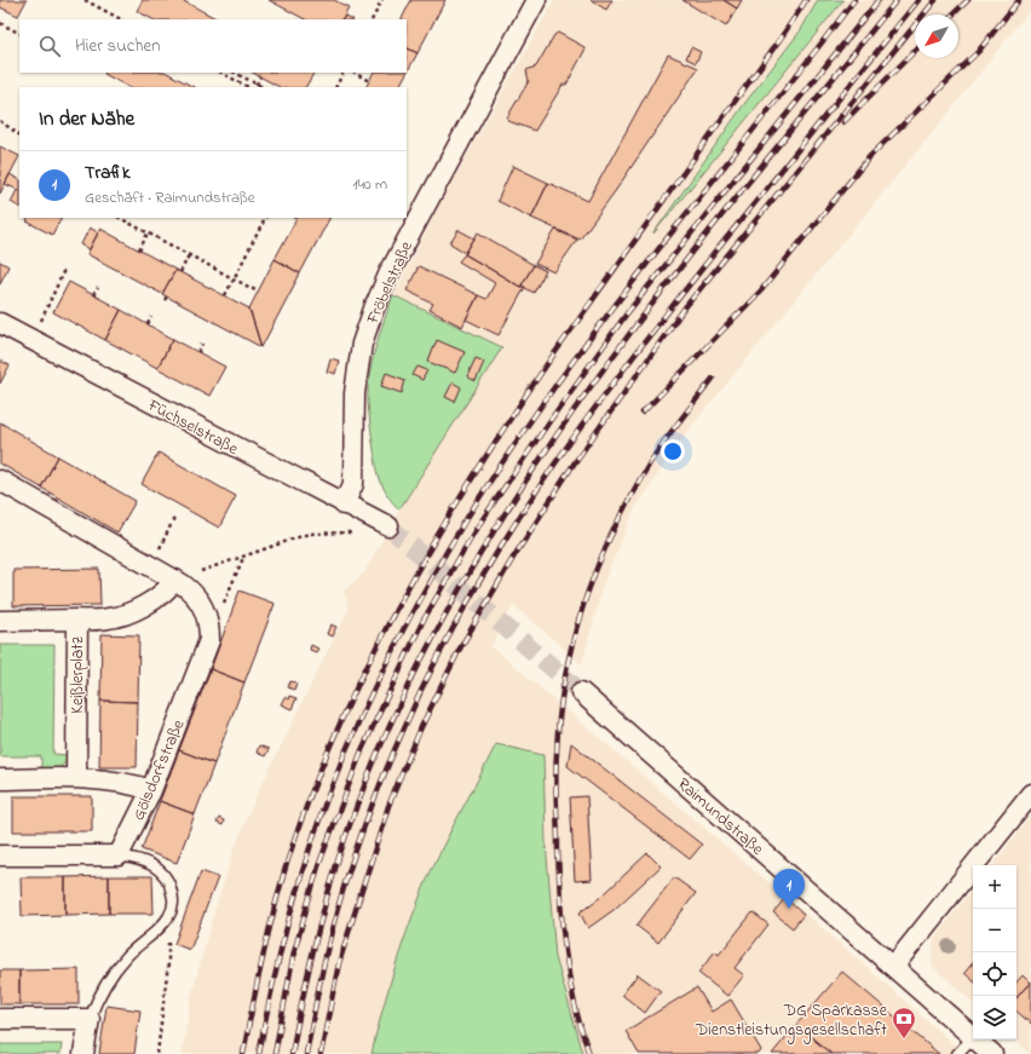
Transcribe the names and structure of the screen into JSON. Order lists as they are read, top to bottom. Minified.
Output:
{"streets":{"street":["Fröbelstraße","Füchselstraße","Keißlerplatz","Gölsdorfstraße","Raimundstraße"]},"crossings":[["Fröbelstraße","Füchselstraße"]],"places":{"bank":["DG Sparkasse Dienstleistungsgesellschaft"]},"north":"bottom left","page":{"search":"Hier suchen","heading":"In der Nähe","list":[{"mark":"1","name":"Trafik","note":"Geschäft · Raimundstraße","value":"140 m"}],"map_buttons":["+","−"],"pins":"1"}}
